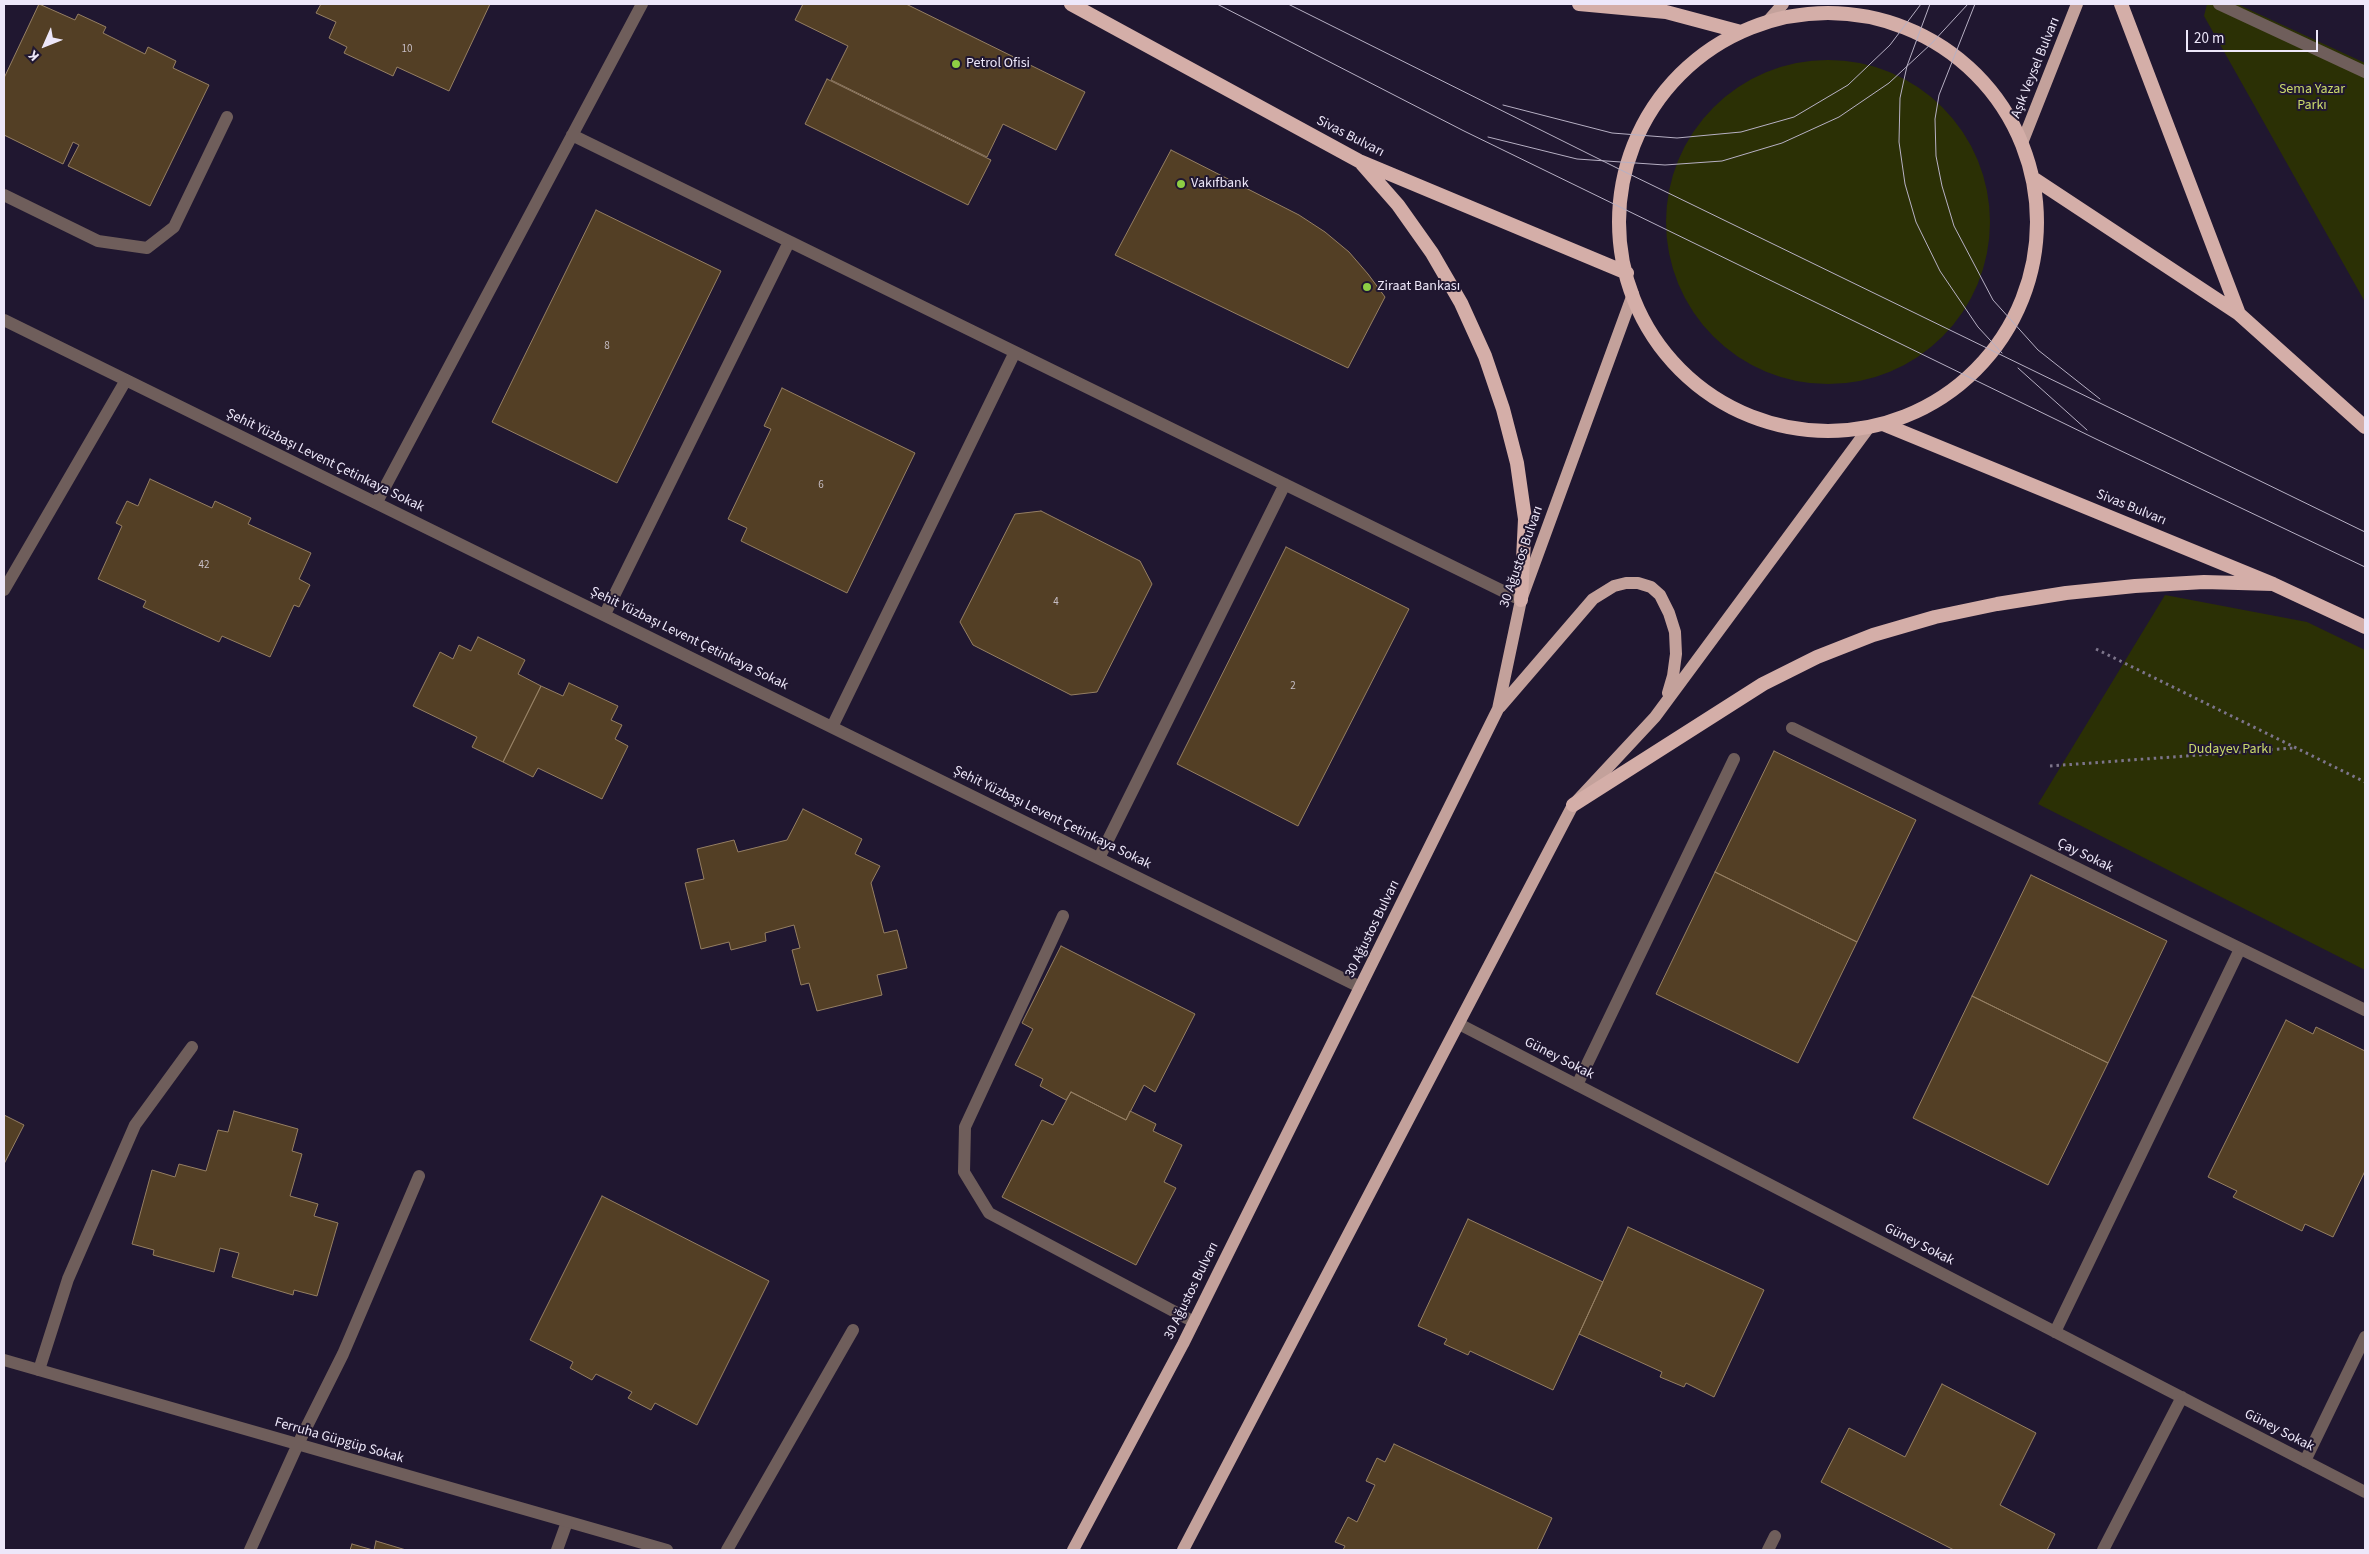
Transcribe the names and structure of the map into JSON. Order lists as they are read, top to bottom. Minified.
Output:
{"streets":{"highway":["Sivas Bulvarı"],"main road":["Aşık Veysel Bulvarı","30 Ağustos Bulvarı"],"street":["Şehit Yüzbaşı Levent Çetinkaya Sokak","Çay Sokak","Güney Sokak","Ferruha Güpgüp Sokak"]},"crossings":[["Şehit Yüzbaşı Levent Çetinkaya Sokak","30 Ağustos Bulvarı"]],"parks":["Sema Yazar Parkı","Dudayev Parkı"],"places":["Petrol Ofisi","Vakıfbank","Ziraat Bankası"],"house_numbers":["10","8","6","42","4","2"],"scale_bar":"20 m","north":"bottom left"}
